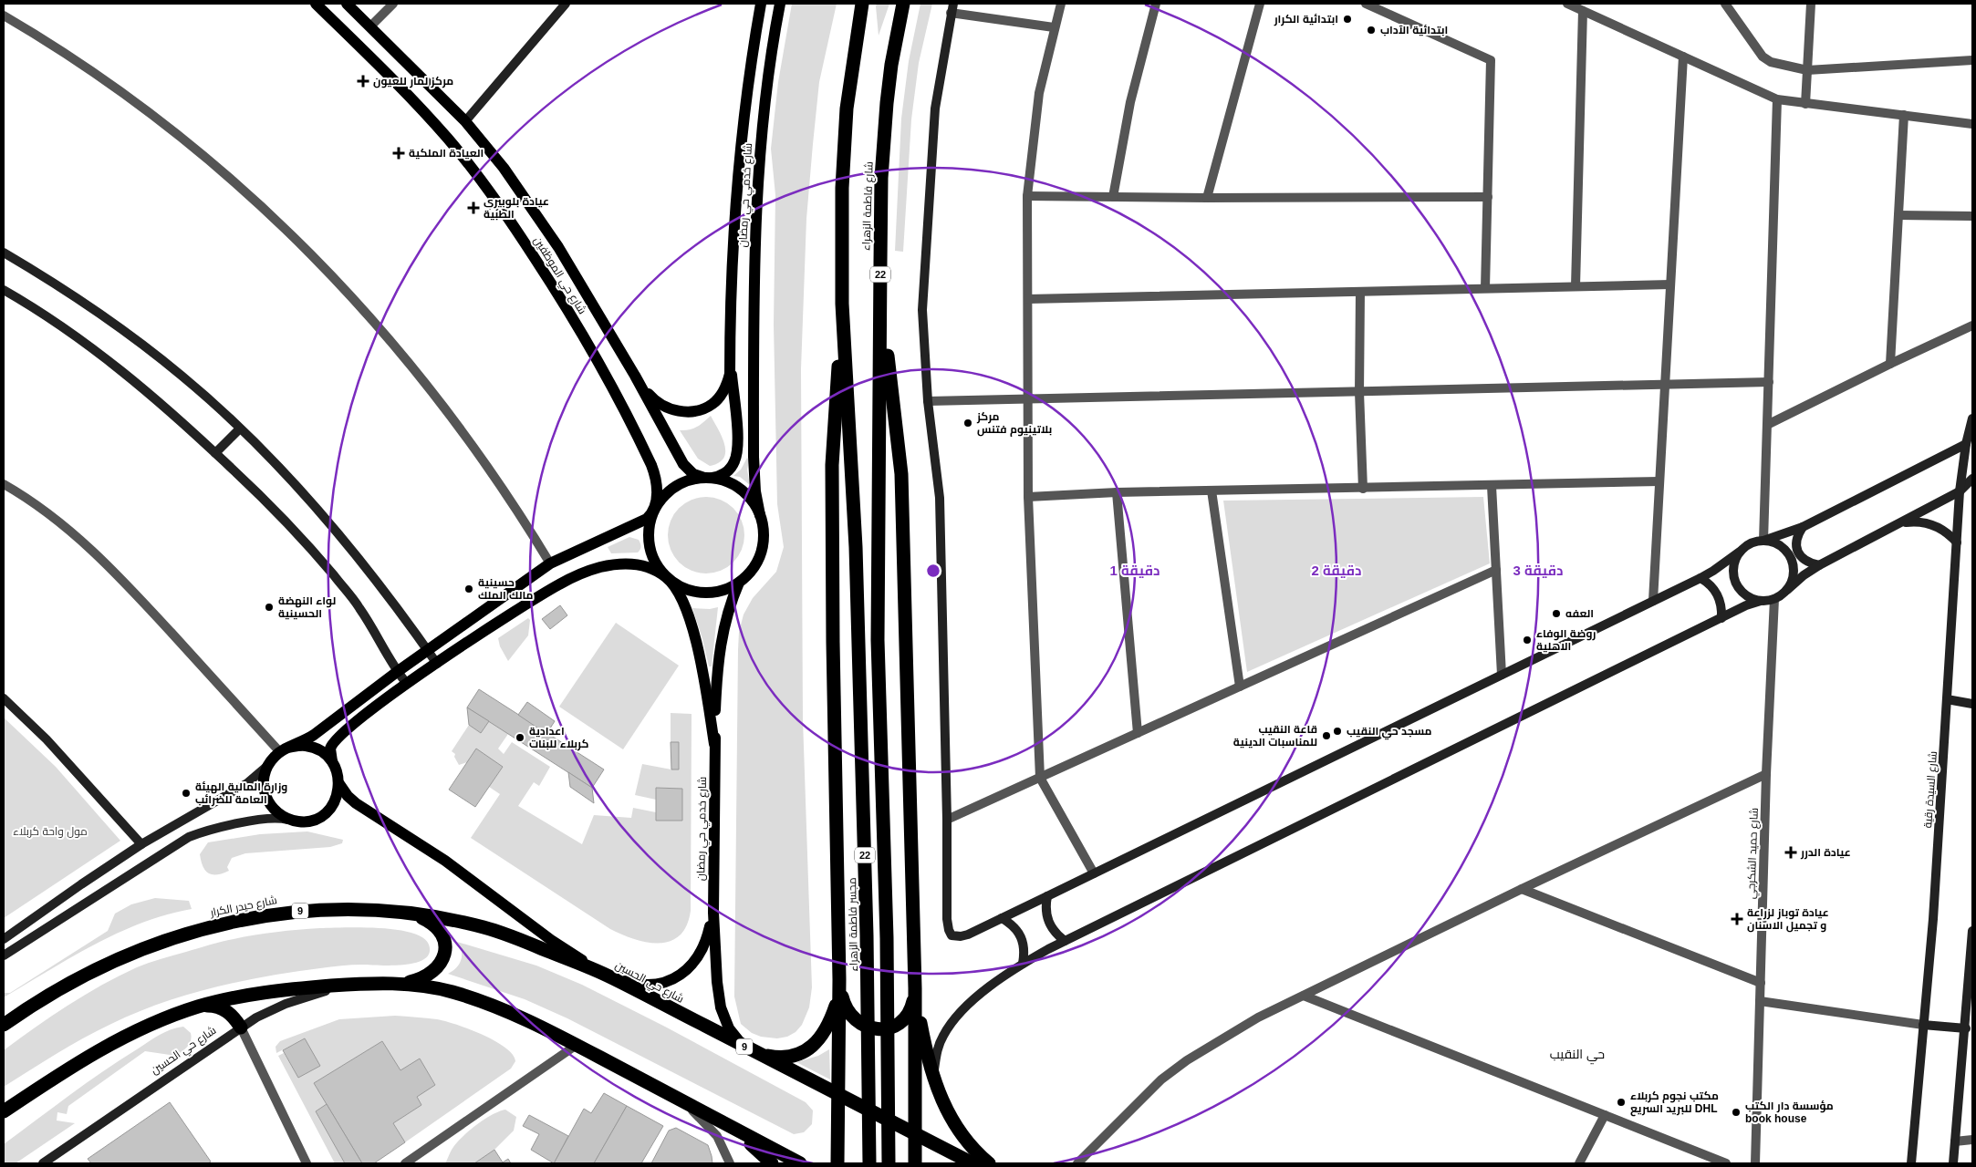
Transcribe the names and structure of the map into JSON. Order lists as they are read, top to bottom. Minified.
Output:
{"streets":{"highway":["شارع فاطمة الزهراء","22","شارع حيدر الكرار","9","مجسر فاطمة الزهراء","شارع حي الحسين"],"main road":["شارع خدمي حي رمضان","شارع حي الموظفين","شارع السيدة رقية"],"street":["شارع حميد الشكرجي"]},"crossings":[["شارع خدمي حي رمضان","شارع حي الموظفين"],["22","مجسر فاطمة الزهراء"],["شارع حيدر الكرار","شارع حي الحسين"]],"districts":["حي النقيب"],"parks":["مول واحة كربلاء"],"places":{"other":["ابتدائية الكرار","ابتدائية الآداب","مركز بلاتينيوم فتنس","حسينية مالك الملك","لواء النهضة الحسينية","العفه","روضة الوفاء الاهلية","مسجد حي النقيب","قاعة النقيب للمناسبات الدينية","اعدادية كربلاء للبنات","وزارة المالية الهيئة العامة للضرائب","مكتب نجوم كربلاء للبريد السريع DHL","مؤسسة دار الكتب book house"],"health":["مركز لمار للعيون","العيادة الملكية","عيادة بلوبيري الطبية","عيادة الدرر","عيادة توباز لزراعة و تجميل الاسنان"]},"rings":["1 دقيقة","2 دقيقة","3 دقيقة"]}
